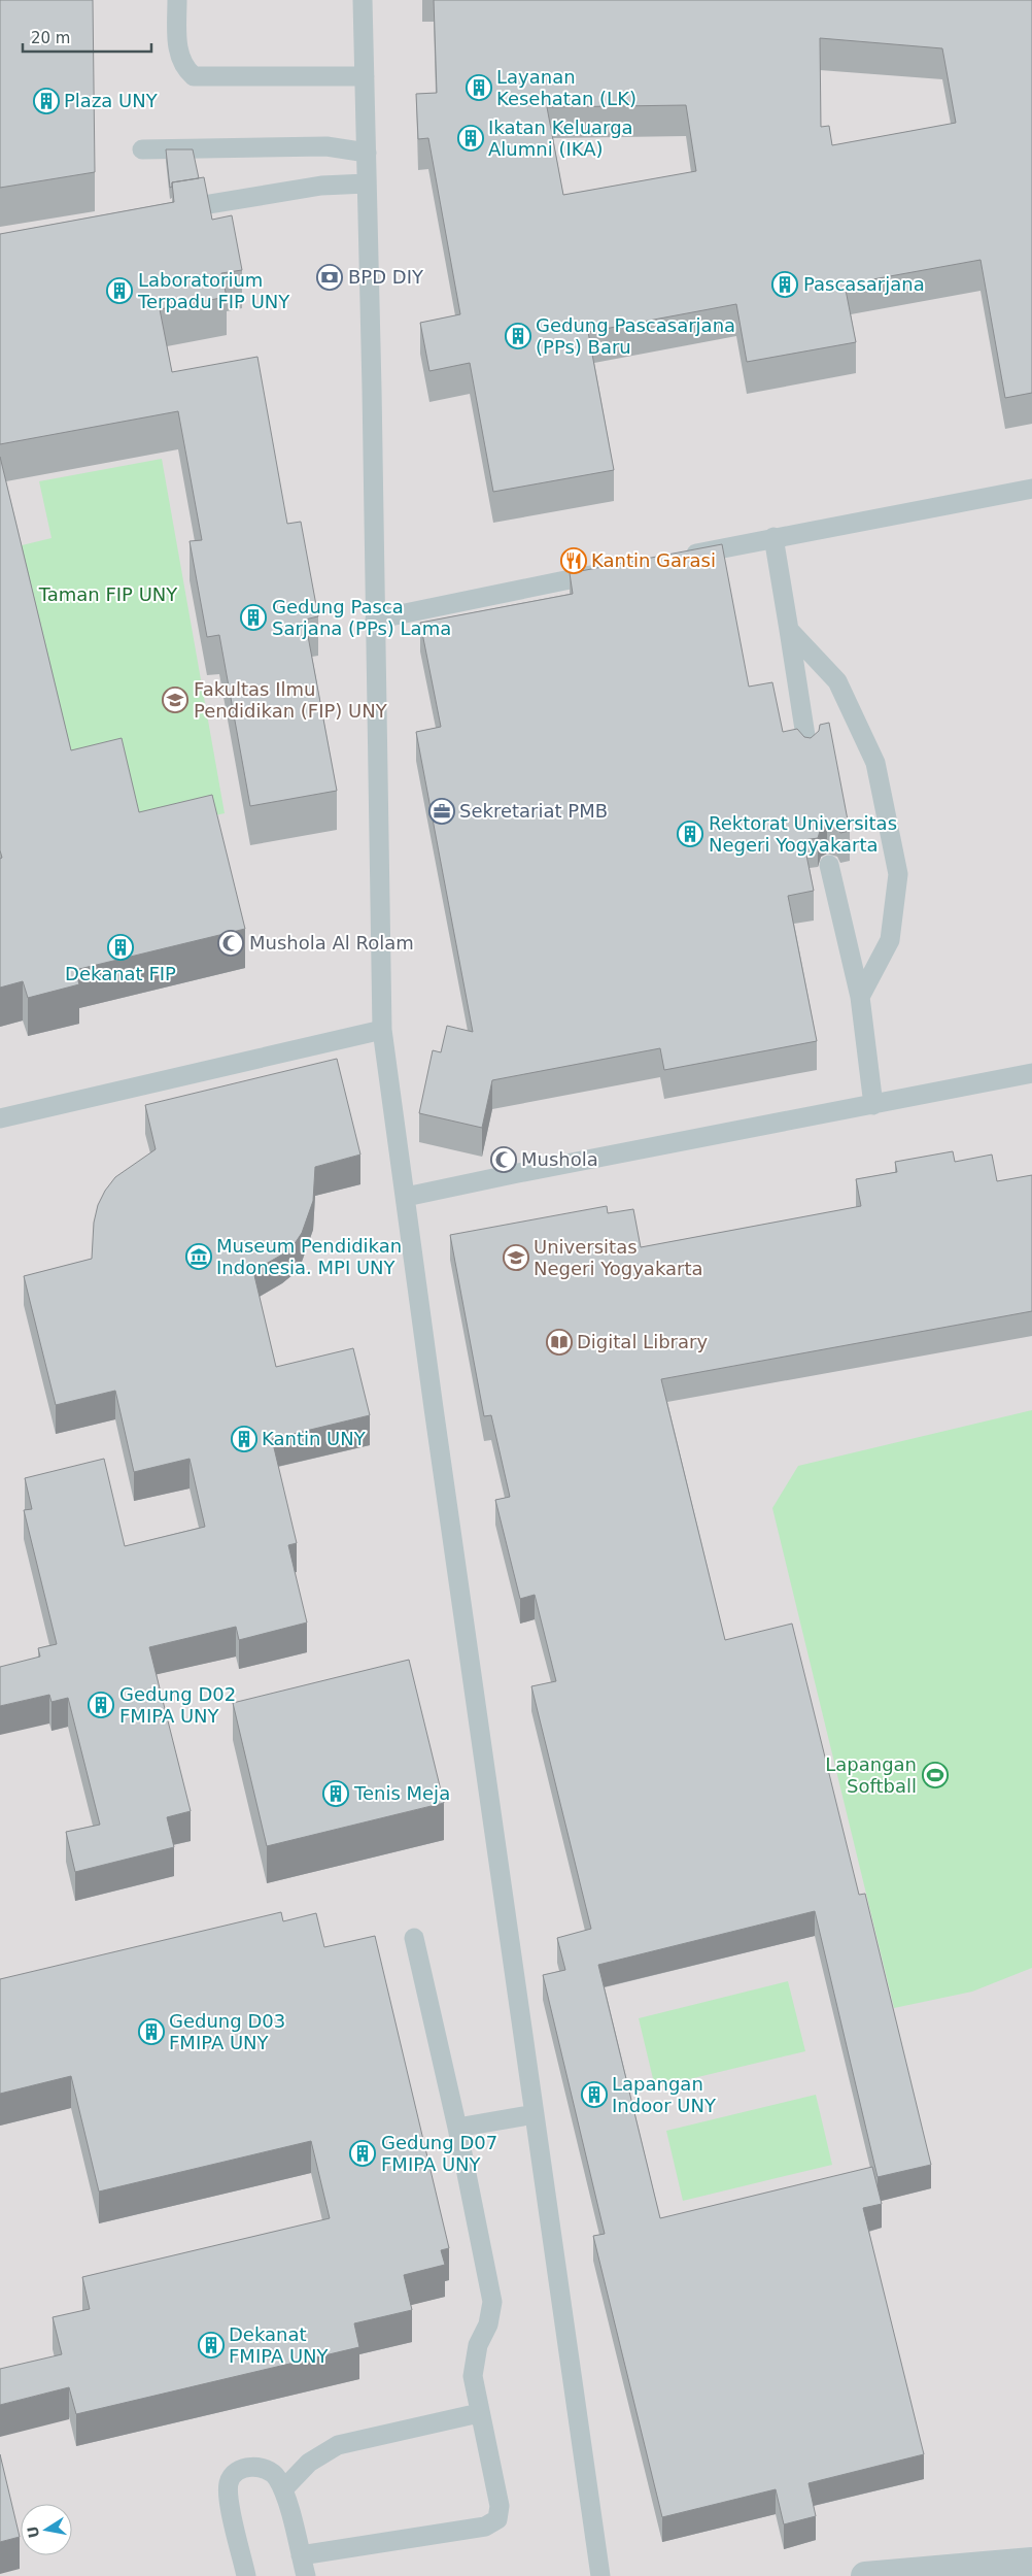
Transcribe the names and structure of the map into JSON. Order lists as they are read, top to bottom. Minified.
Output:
{"parks":["Taman FIP UNY"],"places":{"building":["Layanan Kesehatan (LK)","Plaza UNY","Ikatan Keluarga Alumni (IKA)","Pascasarjana","Laboratorium Terpadu FIP UNY","Gedung Pascasarjana (PPs) Baru","Gedung Pasca Sarjana (PPs) Lama","Rektorat Universitas Negeri Yogyakarta","Dekanat FIP","Kantin UNY","Gedung D02 FMIPA UNY","Tenis Meja","Gedung D03 FMIPA UNY","Lapangan Indoor UNY","Gedung D07 FMIPA UNY","Dekanat FMIPA UNY"],"bank":["BPD DIY"],"restaurant":["Kantin Garasi"],"school or university":["Fakultas Ilmu Pendidikan (FIP) UNY","Universitas Negeri Yogyakarta"],"office":["Sekretariat PMB"],"mosque":["Mushola Al Rolam","Mushola"],"museum":["Museum Pendidikan Indonesia. MPI UNY"],"library":["Digital Library"],"sports":["Lapangan Softball"]},"scale_bar":"20 m","north":"left"}
